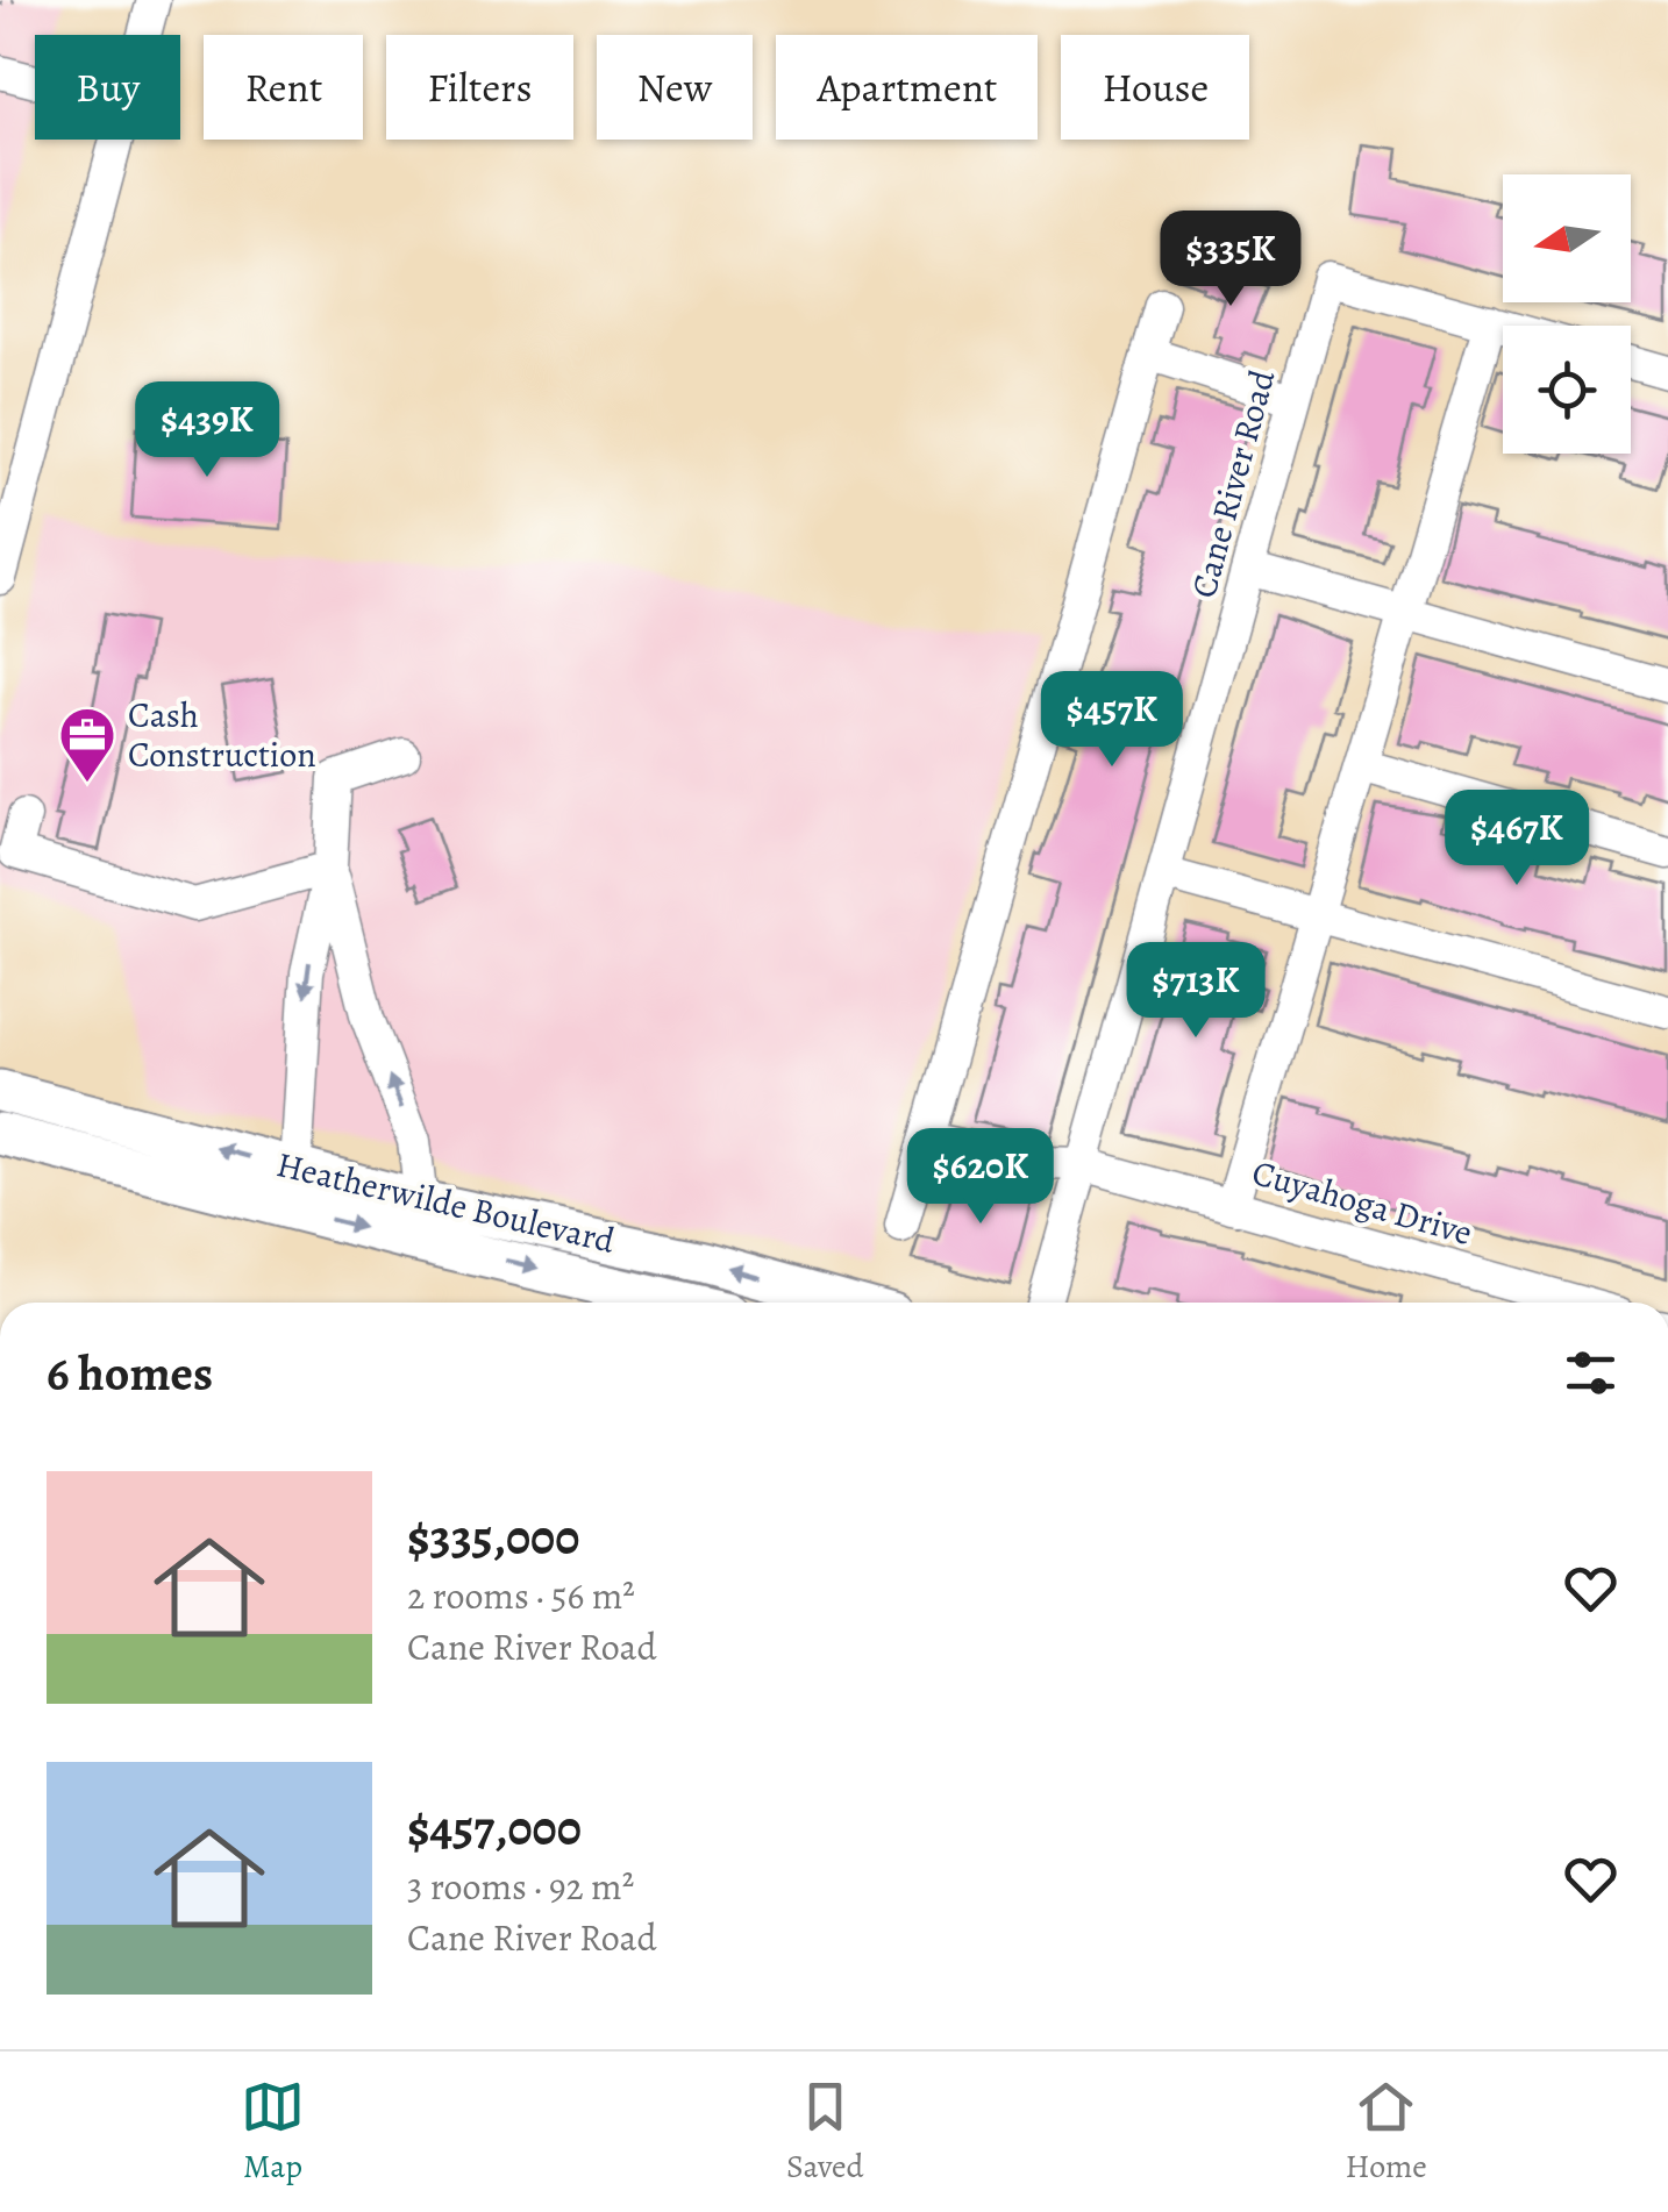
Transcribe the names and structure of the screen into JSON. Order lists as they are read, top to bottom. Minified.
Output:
{"streets":{"main road":["Heatherwilde Boulevard"],"street":["Cane River Road","Cuyahoga Drive"]},"crossings":[["Cane River Road","Cuyahoga Drive"]],"places":{"office":["Cash Construction"]},"north":"left","page":{"chip":["Buy","Rent","Filters","New","Apartment","House"],"price":["$335K","$439K","$457K","$467K","$713K","$620K"],"heading":"6 homes","list":[{"name":"$335,000","note":"2 rooms · 56 m² · Cane River Road"},{"name":"$457,000","note":"3 rooms · 92 m² · Cane River Road"}],"tabs":["Map","Saved","Home"]}}
